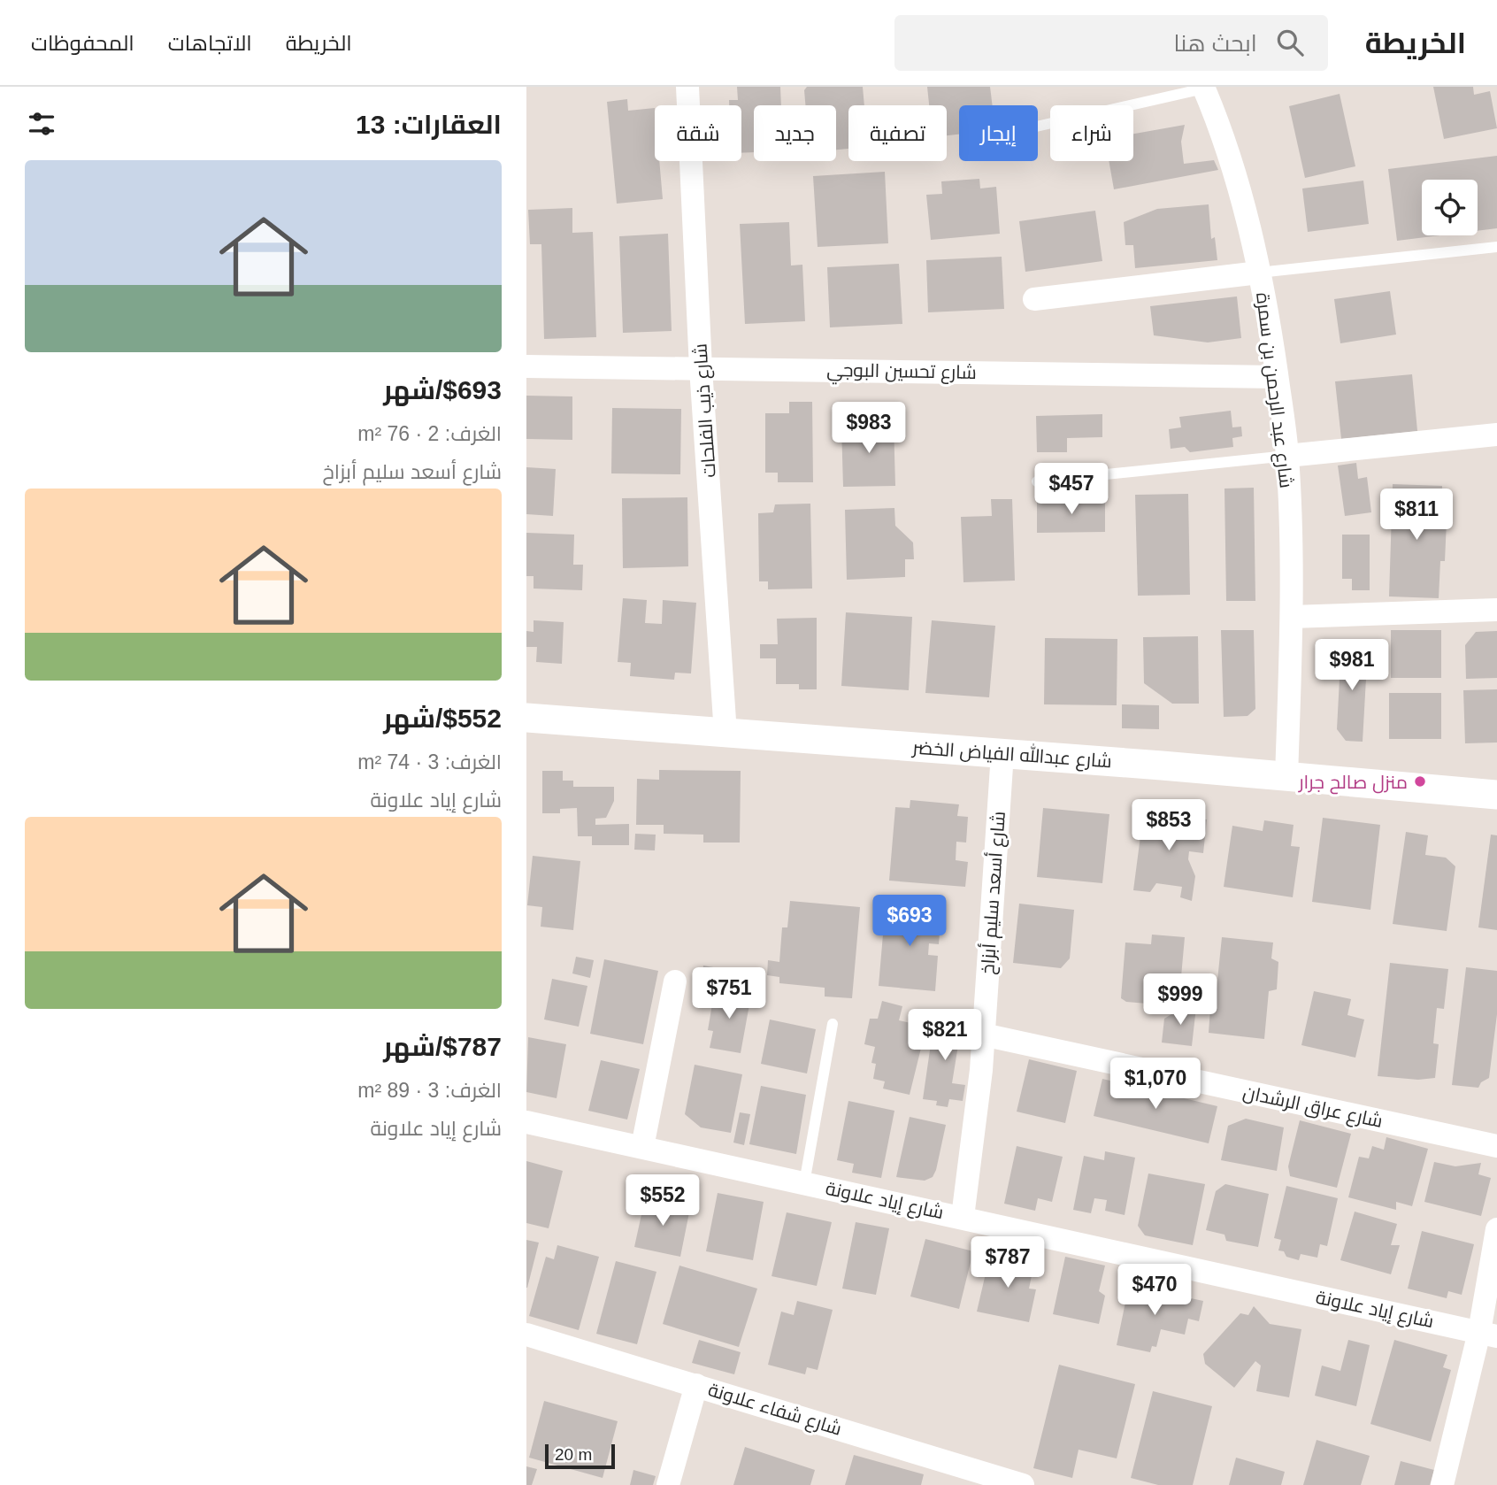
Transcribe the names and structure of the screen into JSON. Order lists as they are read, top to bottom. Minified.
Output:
{"streets":{"street":["شارع تحسين البوجي","شارع عبد الرحمن بن سمرة","شارع ذيب الفلحات","شارع عبدالله الفياض الخضر","شارع أسعد سليم أبزاخ","شارع عراق الرشدان","شارع إياد علاونة","شارع شفاء علاونة"]},"crossings":[["شارع تحسين البوجي","شارع عبد الرحمن بن سمرة"],["شارع تحسين البوجي","شارع ذيب الفلحات"],["شارع عبد الرحمن بن سمرة","شارع عبدالله الفياض الخضر"],["شارع ذيب الفلحات","شارع عبدالله الفياض الخضر"],["شارع عبدالله الفياض الخضر","شارع أسعد سليم أبزاخ"],["شارع أسعد سليم أبزاخ","شارع عراق الرشدان"],["شارع أسعد سليم أبزاخ","شارع إياد علاونة"]],"places":["منزل صالح جرار"],"scale_bar":"20 m","page":{"header":"الخريطة","search":"ابحث هنا","nav":["الخريطة","الاتجاهات","المحفوظات"],"heading":"العقارات: 13","chip":["شراء","إيجار","تصفية","جديد","شقة"],"list":[{"name":"$693/شهر","note":"الغرف: 2 · 76 m² · شارع أسعد سليم أبزاخ"},{"name":"$552/شهر","note":"الغرف: 3 · 74 m² · شارع إياد علاونة"},{"name":"$787/شهر","note":"الغرف: 3 · 89 m² · شارع إياد علاونة"}],"price":["$983","$457","$811","$981","$853","$693","$751","$999","$821","$1,070","$552","$787","$470"],"scale":"20 m"}}
